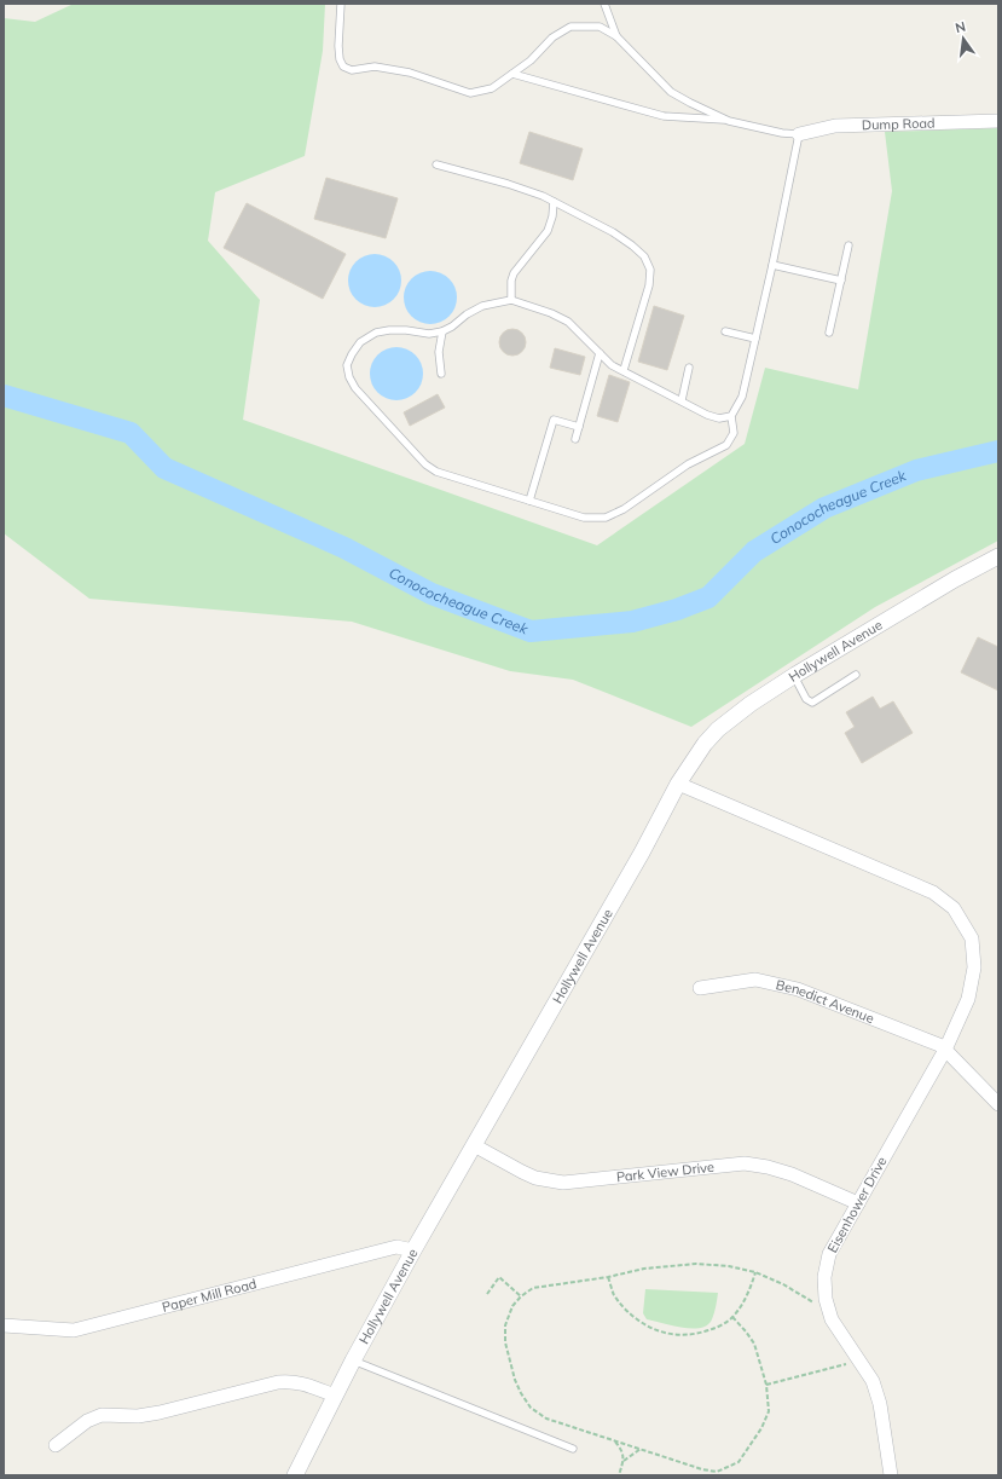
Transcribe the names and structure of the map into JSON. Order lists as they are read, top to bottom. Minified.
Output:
{"streets":{"street":["Dump Road","Hollywell Avenue","Benedict Avenue","Park View Drive","Eisenhower Drive","Paper Mill Road"]},"crossings":[["Hollywell Avenue","Park View Drive"],["Hollywell Avenue","Eisenhower Drive"],["Hollywell Avenue","Paper Mill Road"],["Benedict Avenue","Eisenhower Drive"],["Park View Drive","Eisenhower Drive"]],"water":["Conococheague Creek"],"north":"top"}
